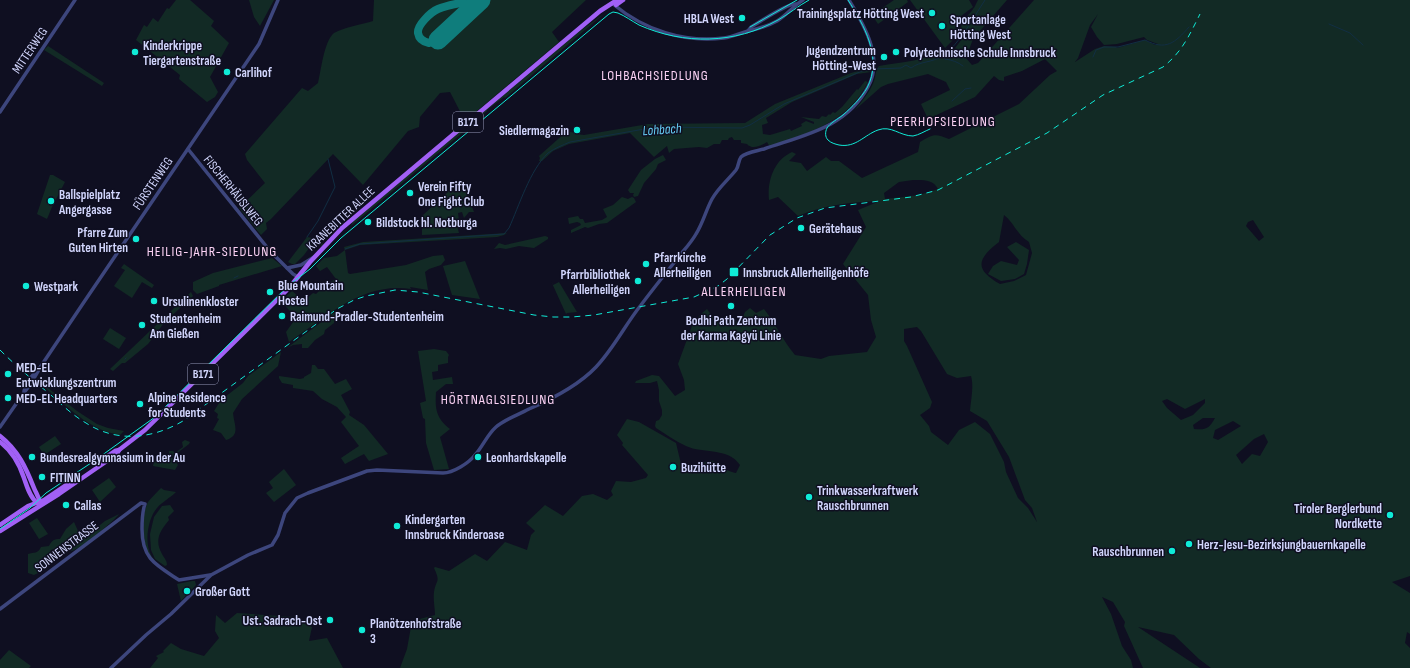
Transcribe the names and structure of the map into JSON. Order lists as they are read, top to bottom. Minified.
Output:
{"streets":{"main road":["B171","KRANEBITTER ALLEE"],"street":["MITTERWEG","FÜRSTENWEG","FISCHERHÄUSLWEG","SONNENSTRASSE"]},"crossings":[["B171","KRANEBITTER ALLEE"],["FÜRSTENWEG","FISCHERHÄUSLWEG"],["FISCHERHÄUSLWEG","KRANEBITTER ALLEE"]],"districts":["LOHBACHSIEDLUNG","PEERHOFSIEDLUNG","HEILIG-JAHR-SIEDLUNG","ALLERHEILIGEN","HÖRTNAGLSIEDLUNG"],"water":["Lohbach"],"places":{"other":["Trainingsplatz Hötting West","HBLA West","Sportanlage Hötting West","Kinderkrippe Tiergartenstraße","Polytechnische Schule Innsbruck","Jugendzentrum Hötting-West","Carlihof","Siedlermagazin","Verein Fifty One Fight Club","Ballspielplatz Angergasse","Bildstock hl. Notburga","Gerätehaus","Pfarre Zum Guten Hirten","Pfarrkirche Allerheiligen","Pfarrbibliothek Allerheiligen","Westpark","Blue Mountain Hostel","Ursulinenkloster","Bodhi Path Zentrum der Karma Kagyü Linie","Raimund-Pradler-Studentenheim","Studentenheim Am Gießen","MED-EL Entwicklungszentrum","MED-EL Headquarters","Alpine Residence for Students","Bundesrealgymnasium in der Au","Leonhardskapelle","Buzihütte","FITINN","Trinkwasserkraftwerk Rauschbrunnen","Callas","Tiroler Berglerbund Nordkette","Kindergarten Innsbruck Kinderoase","Herz-Jesu-Bezirksjungbauernkapelle","Rauschbrunnen","Großer Gott","Ust. Sadrach-Ost","Planötzenhofstraße 3"],"transit":["Innsbruck Allerheiligenhöfe"]}}
